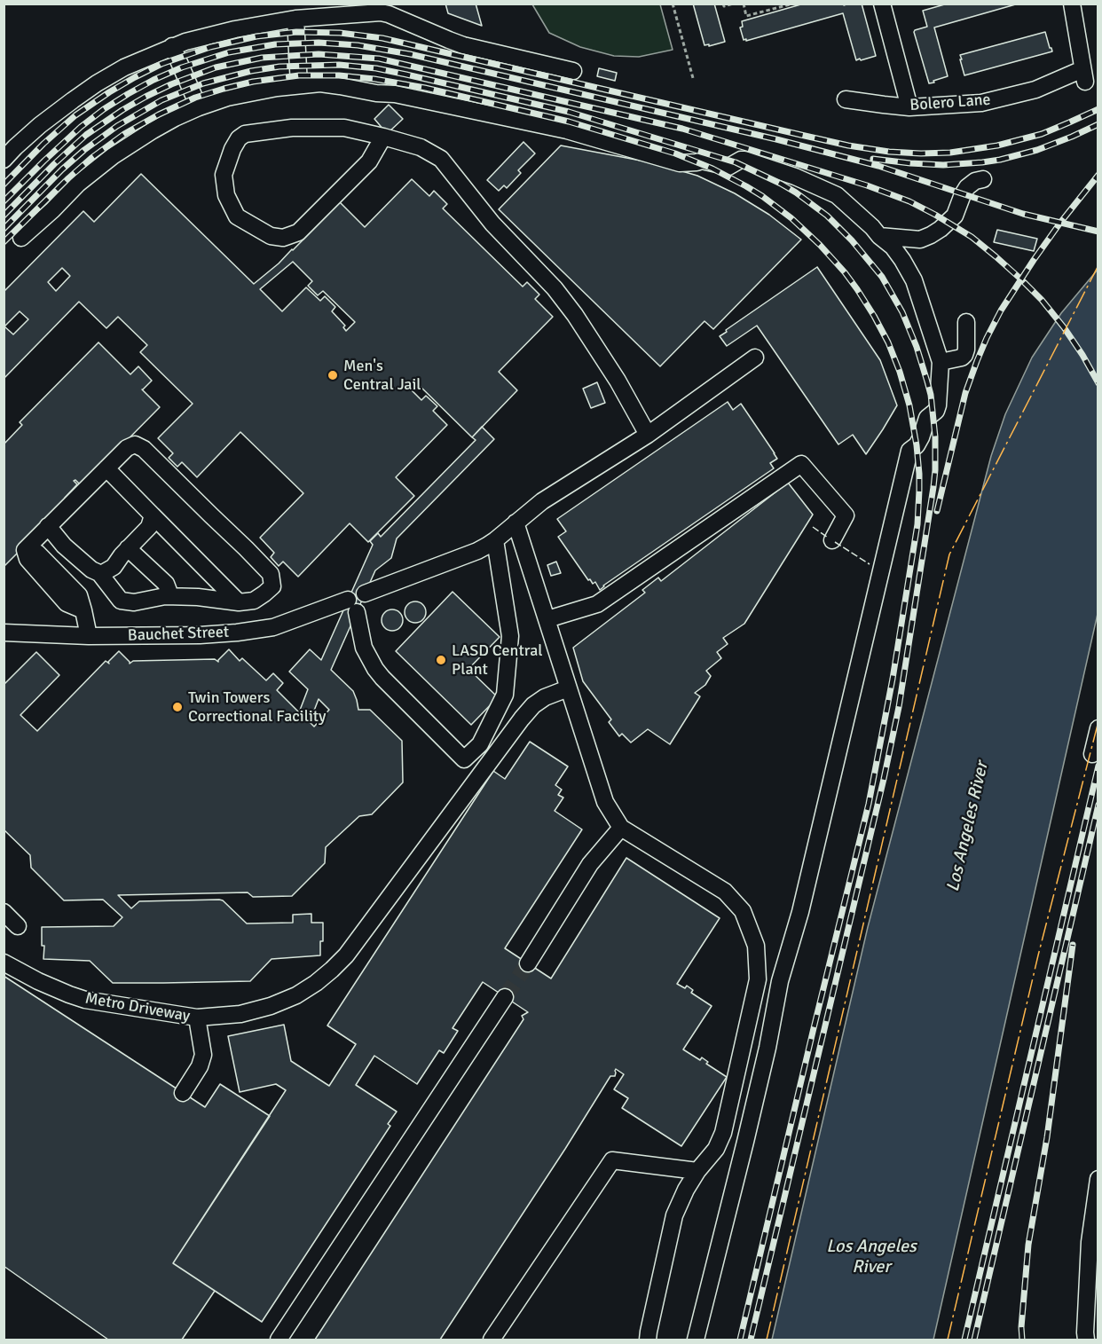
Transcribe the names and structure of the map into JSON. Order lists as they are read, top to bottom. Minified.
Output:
{"streets":{"street":["Bolero Lane","Bauchet Street","Metro Driveway"]},"water":["Los Angeles River"],"places":["Men's Central Jail","LASD Central Plant","Twin Towers Correctional Facility"]}
